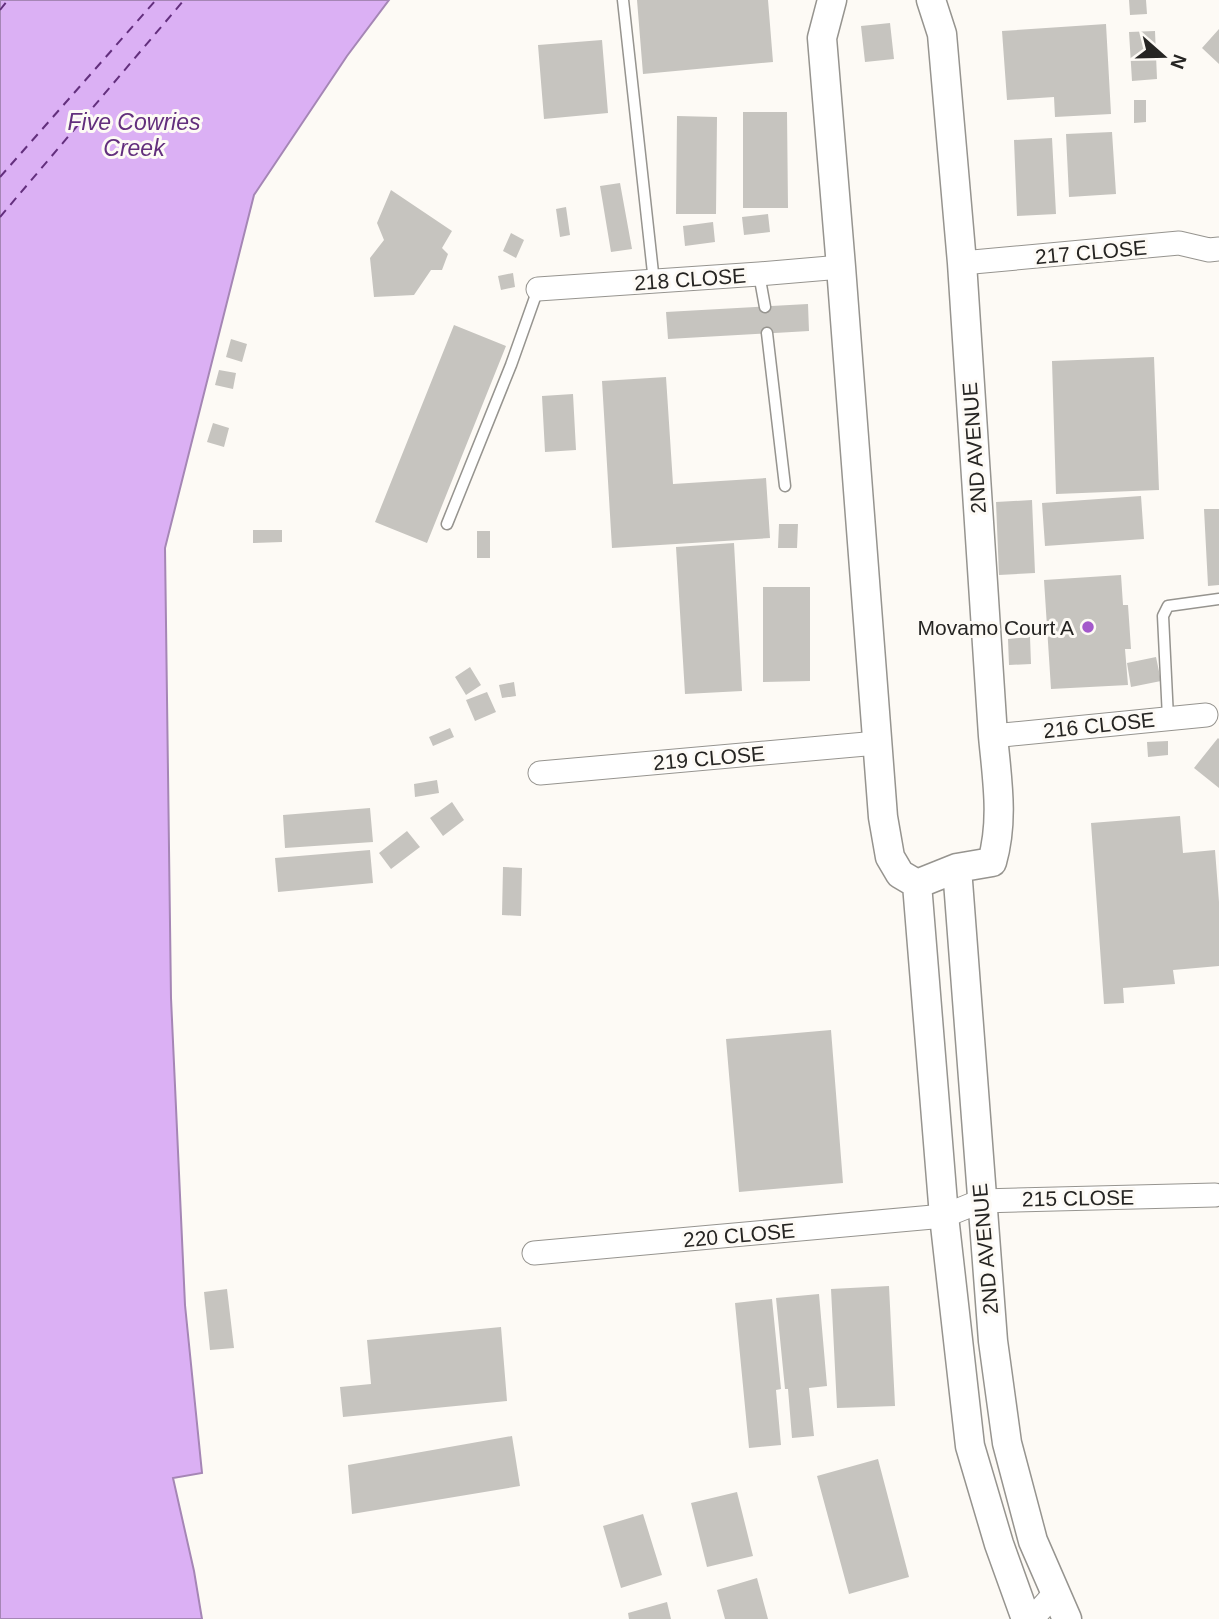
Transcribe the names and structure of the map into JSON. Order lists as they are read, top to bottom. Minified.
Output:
{"streets":{"street":["217 CLOSE","218 CLOSE","2ND AVENUE","216 CLOSE","219 CLOSE","215 CLOSE","220 CLOSE"]},"crossings":[["217 CLOSE","2ND AVENUE"],["2ND AVENUE","216 CLOSE"],["2ND AVENUE","215 CLOSE"],["2ND AVENUE","220 CLOSE"],["215 CLOSE","220 CLOSE"]],"water":["Five Cowries Creek"],"places":["Movamo Court A"],"north":"right"}
